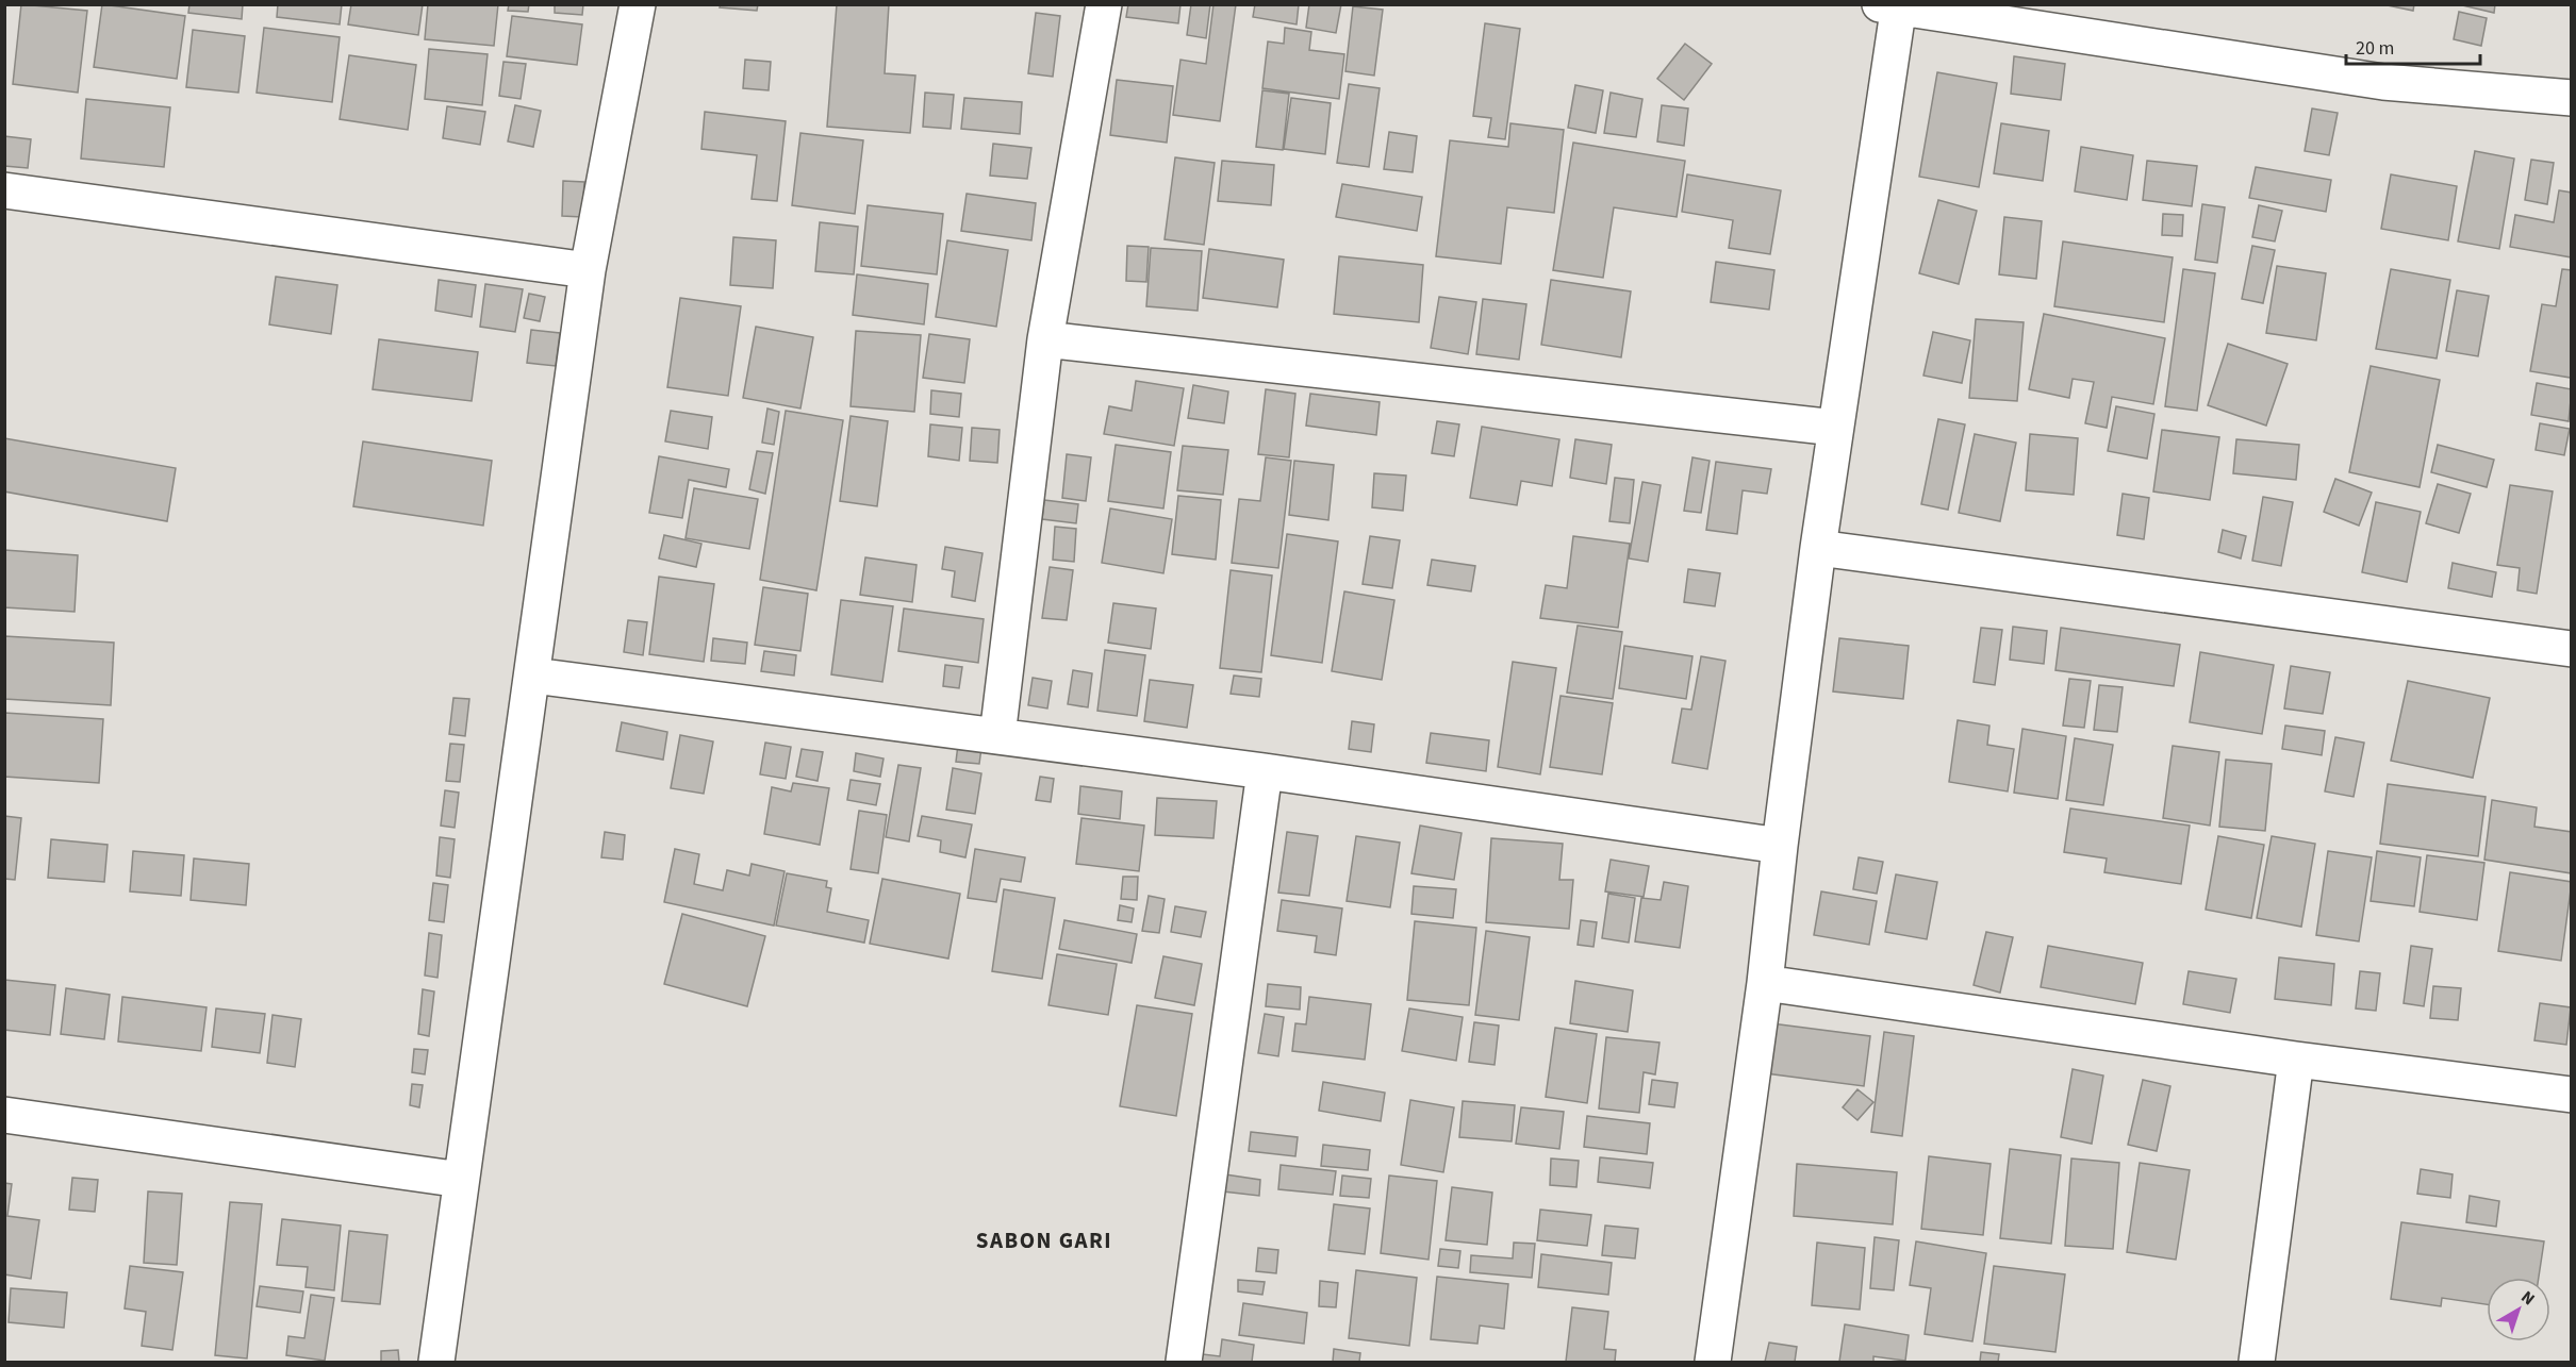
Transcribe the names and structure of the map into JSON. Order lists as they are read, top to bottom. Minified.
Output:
{"districts":["SABON GARI"],"scale_bar":"20 m","north":"top right"}
